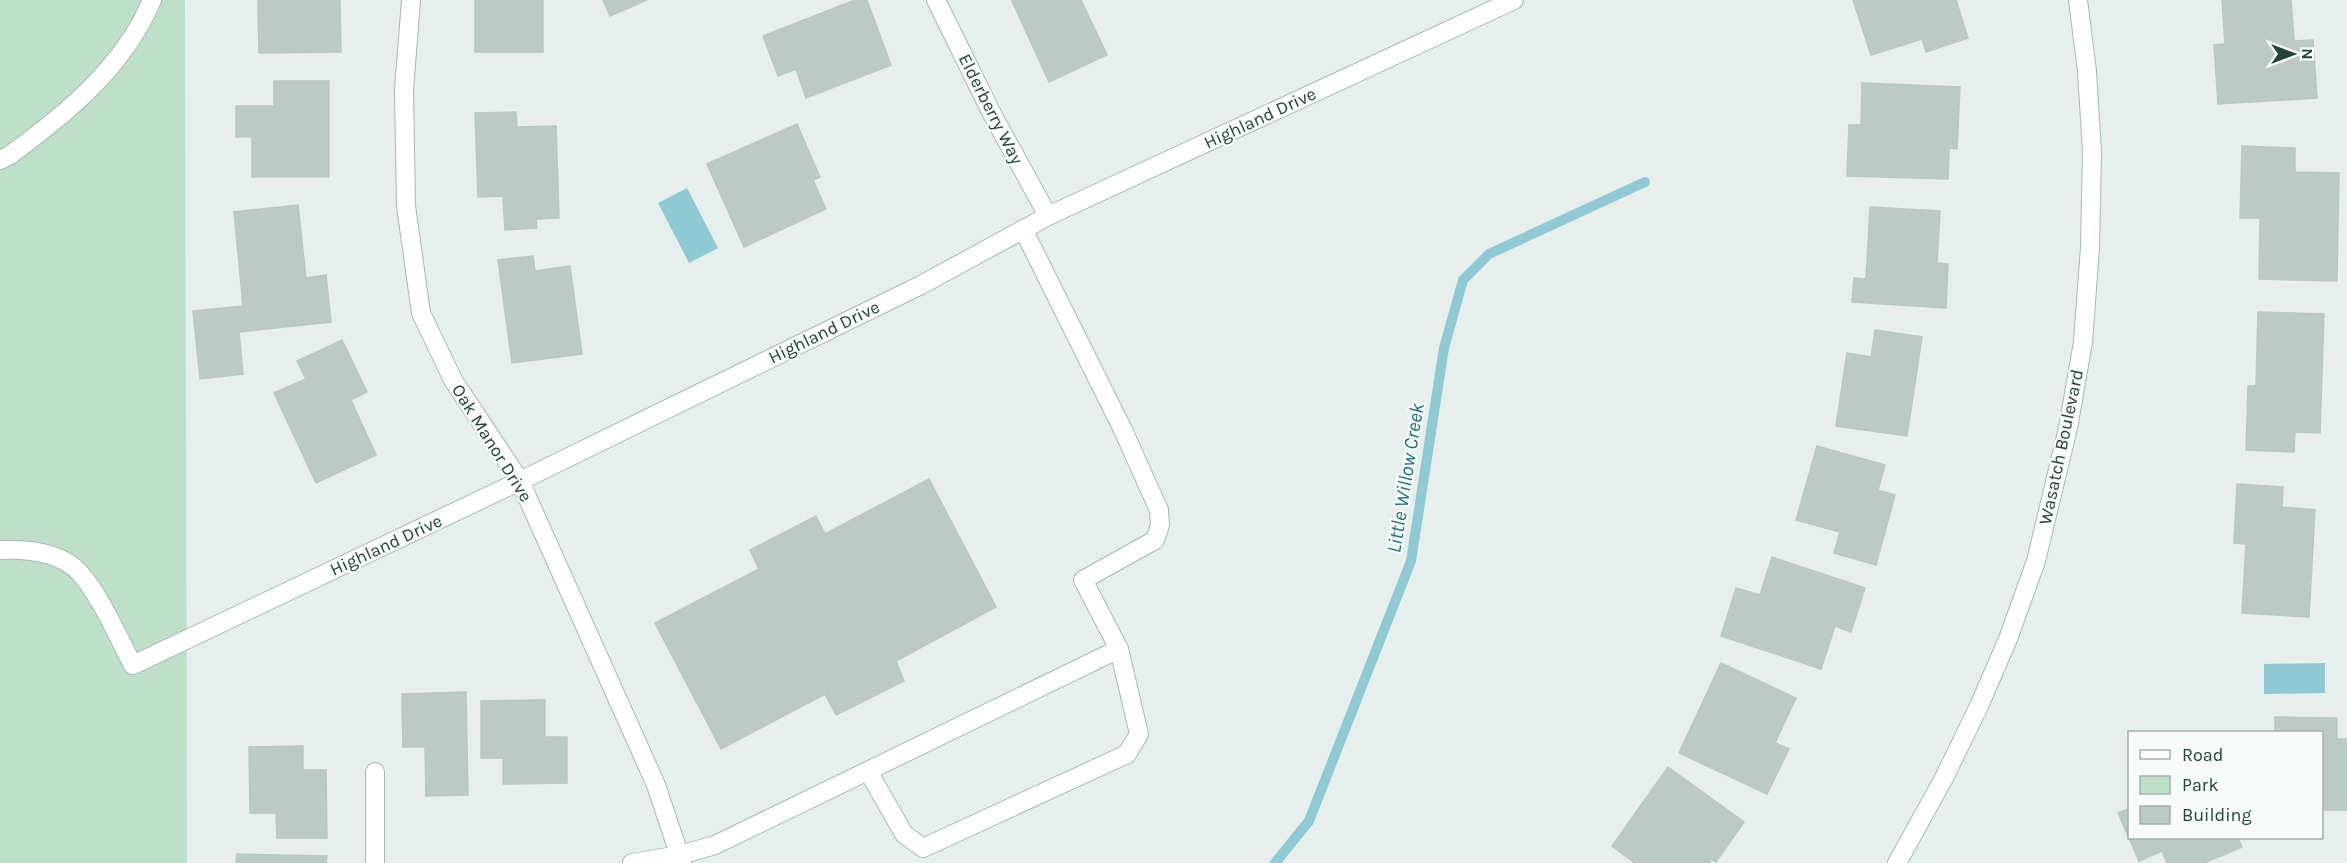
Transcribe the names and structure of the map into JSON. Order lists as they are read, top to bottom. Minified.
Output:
{"streets":{"street":["Elderberry Way","Highland Drive","Oak Manor Drive","Wasatch Boulevard"]},"crossings":[["Elderberry Way","Highland Drive"],["Highland Drive","Oak Manor Drive"]],"water":["Little Willow Creek"],"legend":["Road","Park","Building"],"north":"right"}
